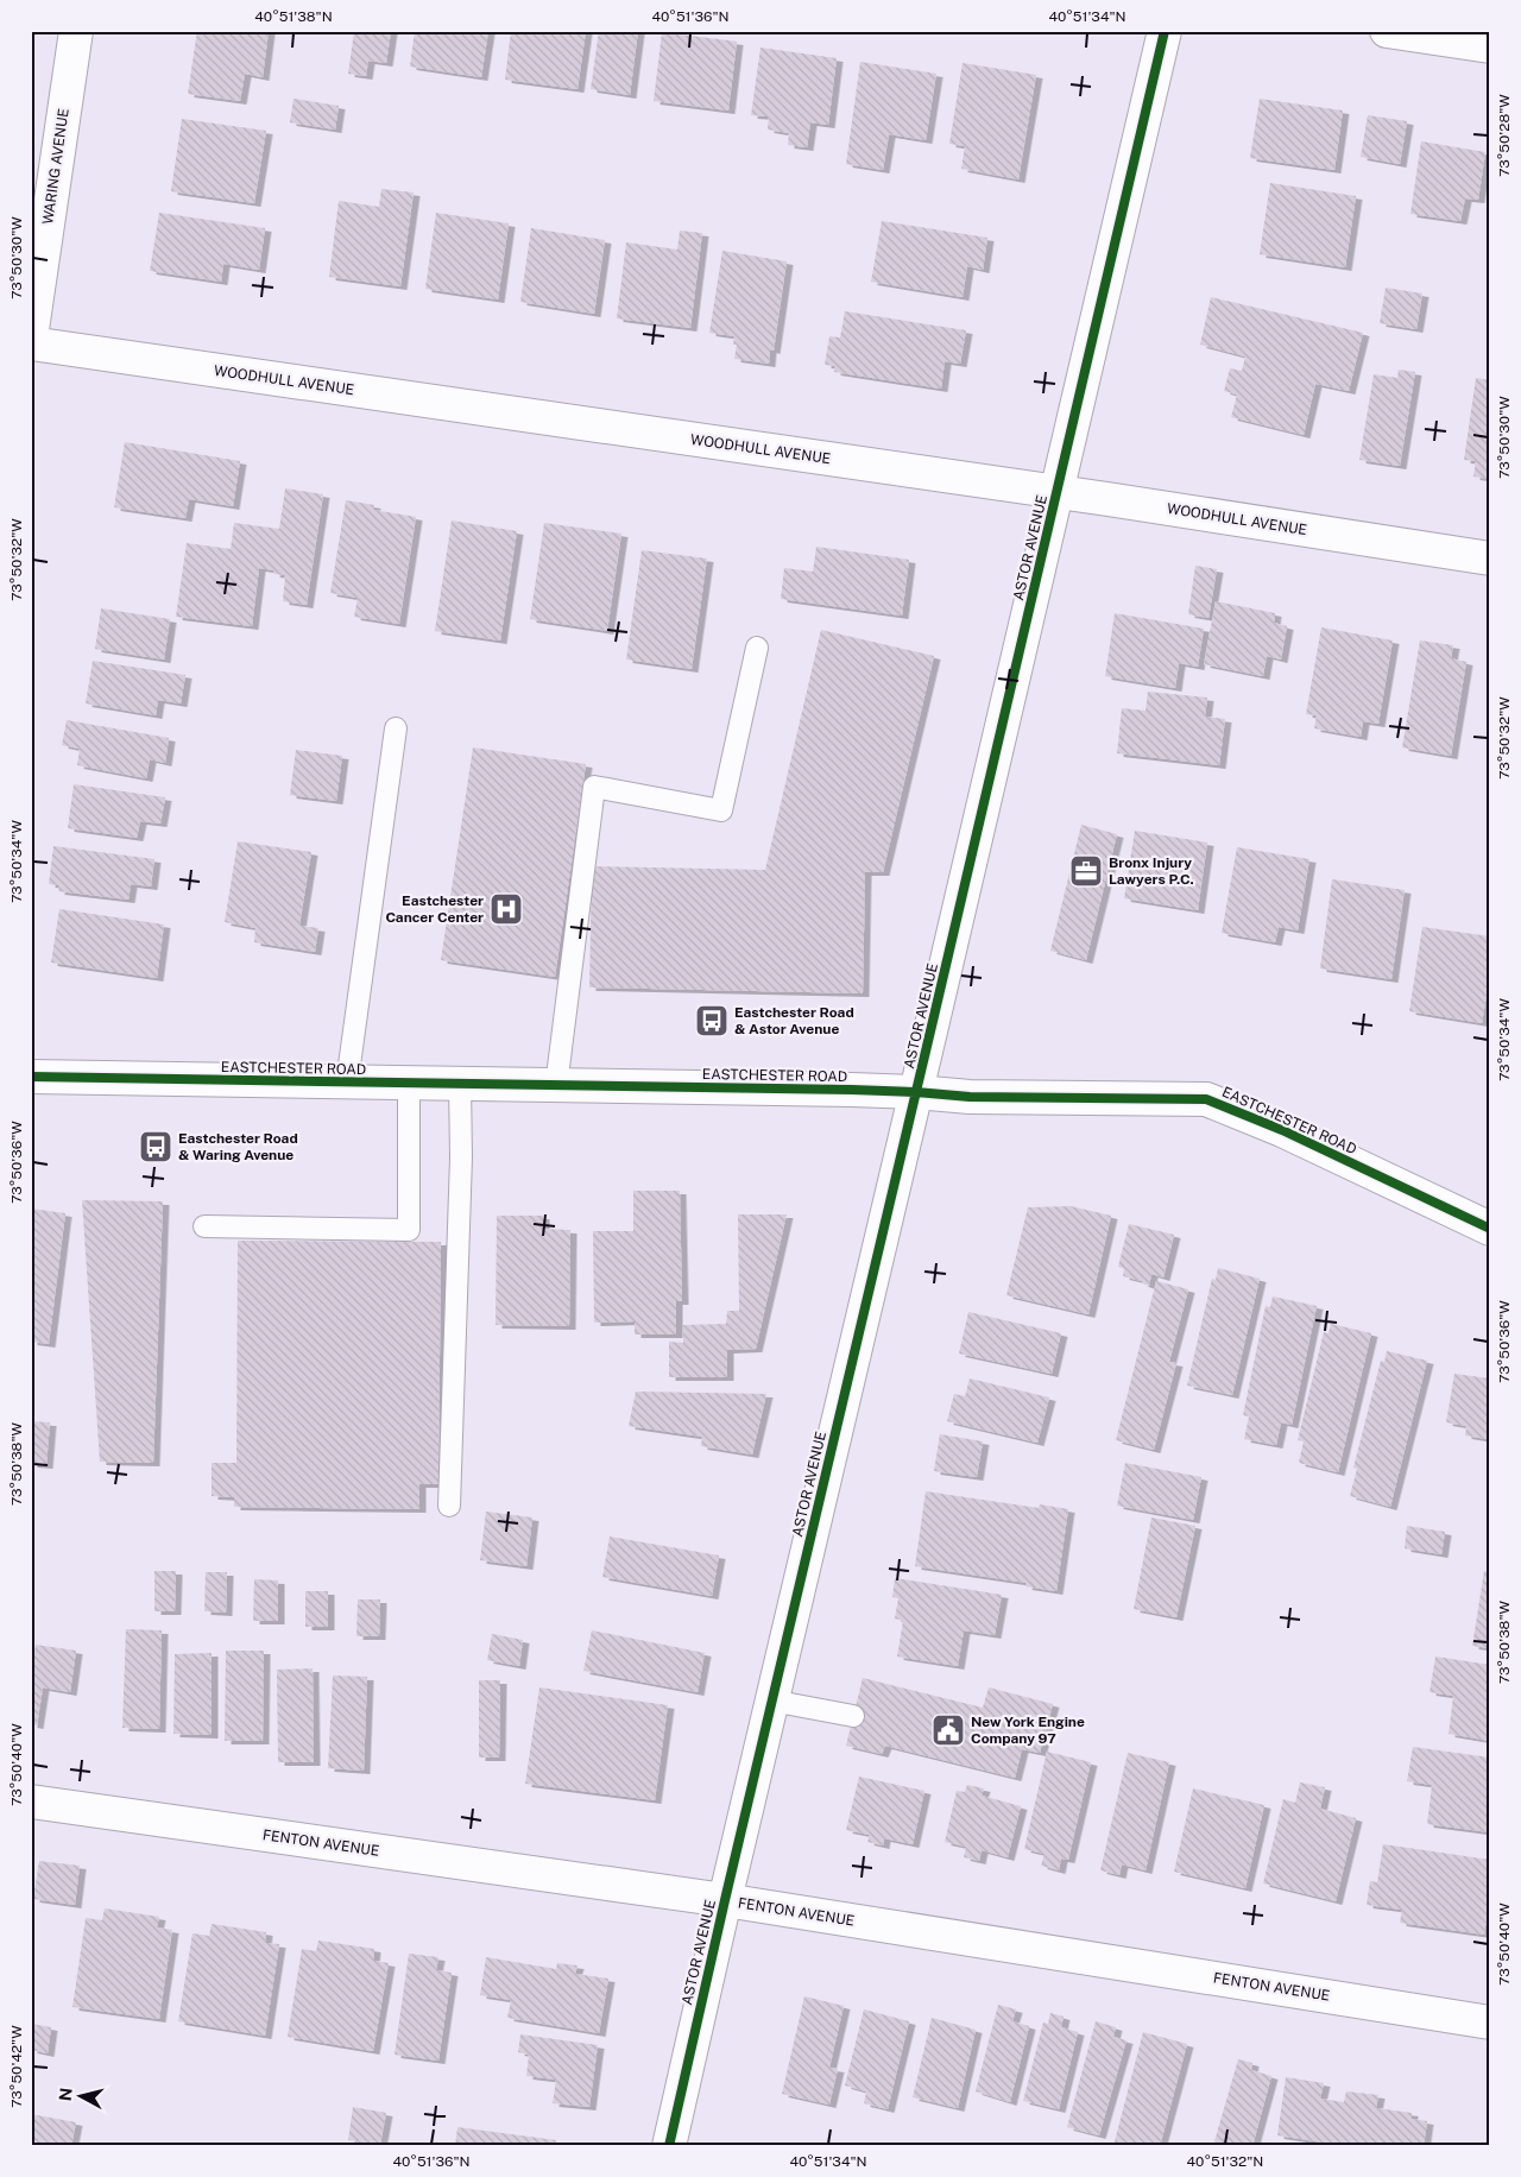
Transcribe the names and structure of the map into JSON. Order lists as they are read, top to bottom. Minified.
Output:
{"streets":{"street":["WARING AVENUE","WOODHULL AVENUE","ASTOR AVENUE","EASTCHESTER ROAD","FENTON AVENUE"]},"crossings":[["WOODHULL AVENUE","ASTOR AVENUE"],["ASTOR AVENUE","EASTCHESTER ROAD"],["ASTOR AVENUE","FENTON AVENUE"]],"places":{"office":["Bronx Injury Lawyers P.C."],"hospital":["Eastchester Cancer Center"],"bus stop":["Eastchester Road & Astor Avenue","Eastchester Road & Waring Avenue"],"public building":["New York Engine Company 97"]},"north":"left","coordinates":["40°51'38\"N","40°51'36\"N","40°51'34\"N","73°50'28\"W","73°50'30\"W","73°50'32\"W","73°50'34\"W","73°50'36\"W","73°50'38\"W","73°50'40\"W","73°50'42\"W","40°51'32\"N"]}
